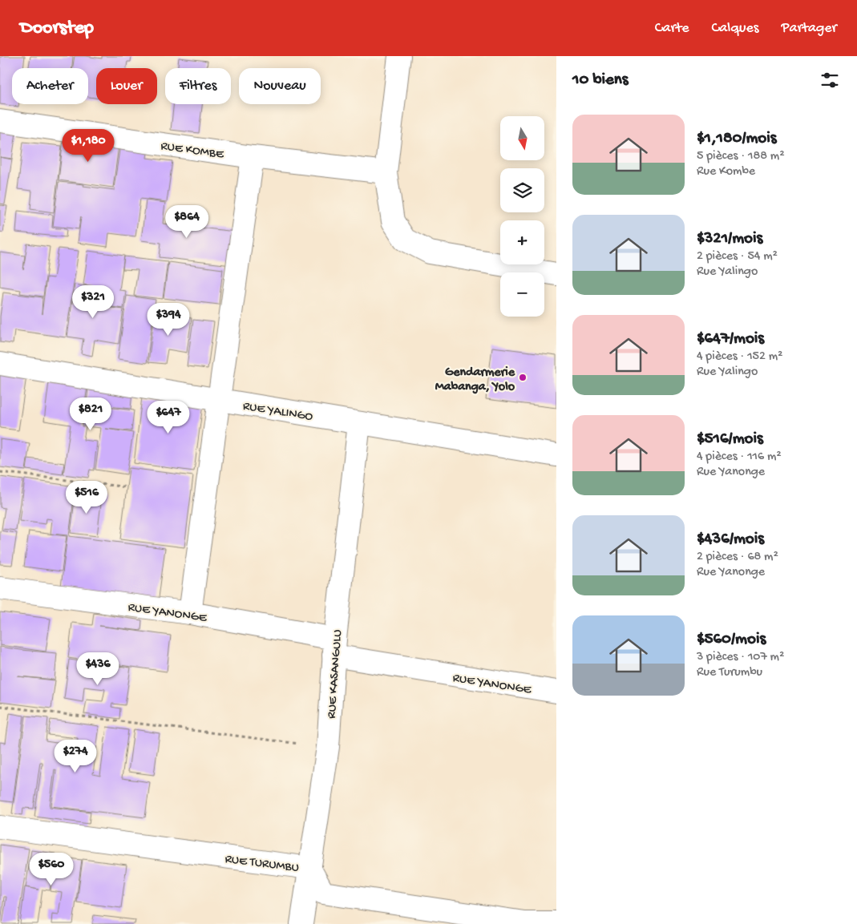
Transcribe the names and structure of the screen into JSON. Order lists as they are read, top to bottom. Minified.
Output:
{"streets":{"street":["RUE KOMBE","RUE YALINGO","RUE YANONGE","RUE KASANGULU","RUE TURUMBU"]},"crossings":[["RUE YALINGO","RUE KASANGULU"],["RUE YANONGE","RUE KASANGULU"],["RUE KASANGULU","RUE TURUMBU"]],"places":["Gendarmerie Mabanga, Yolo"],"north":"bottom","page":{"header":"Doorstep","nav":["Carte","Calques","Partager"],"heading":"10 biens","chip":["Acheter","Louer","Filtres","Nouveau"],"list":[{"name":"$1,180/mois","note":"5 pièces · 188 m² · Rue Kombe"},{"name":"$321/mois","note":"2 pièces · 54 m² · Rue Yalingo"},{"name":"$647/mois","note":"4 pièces · 152 m² · Rue Yalingo"},{"name":"$516/mois","note":"4 pièces · 116 m² · Rue Yanonge"},{"name":"$436/mois","note":"2 pièces · 68 m² · Rue Yanonge"},{"name":"$560/mois","note":"3 pièces · 107 m² · Rue Turumbu"}],"map_buttons":["+","−"],"price":["$1,180","$864","$321","$394","$821","$647","$516","$436","$274","$560"]}}
